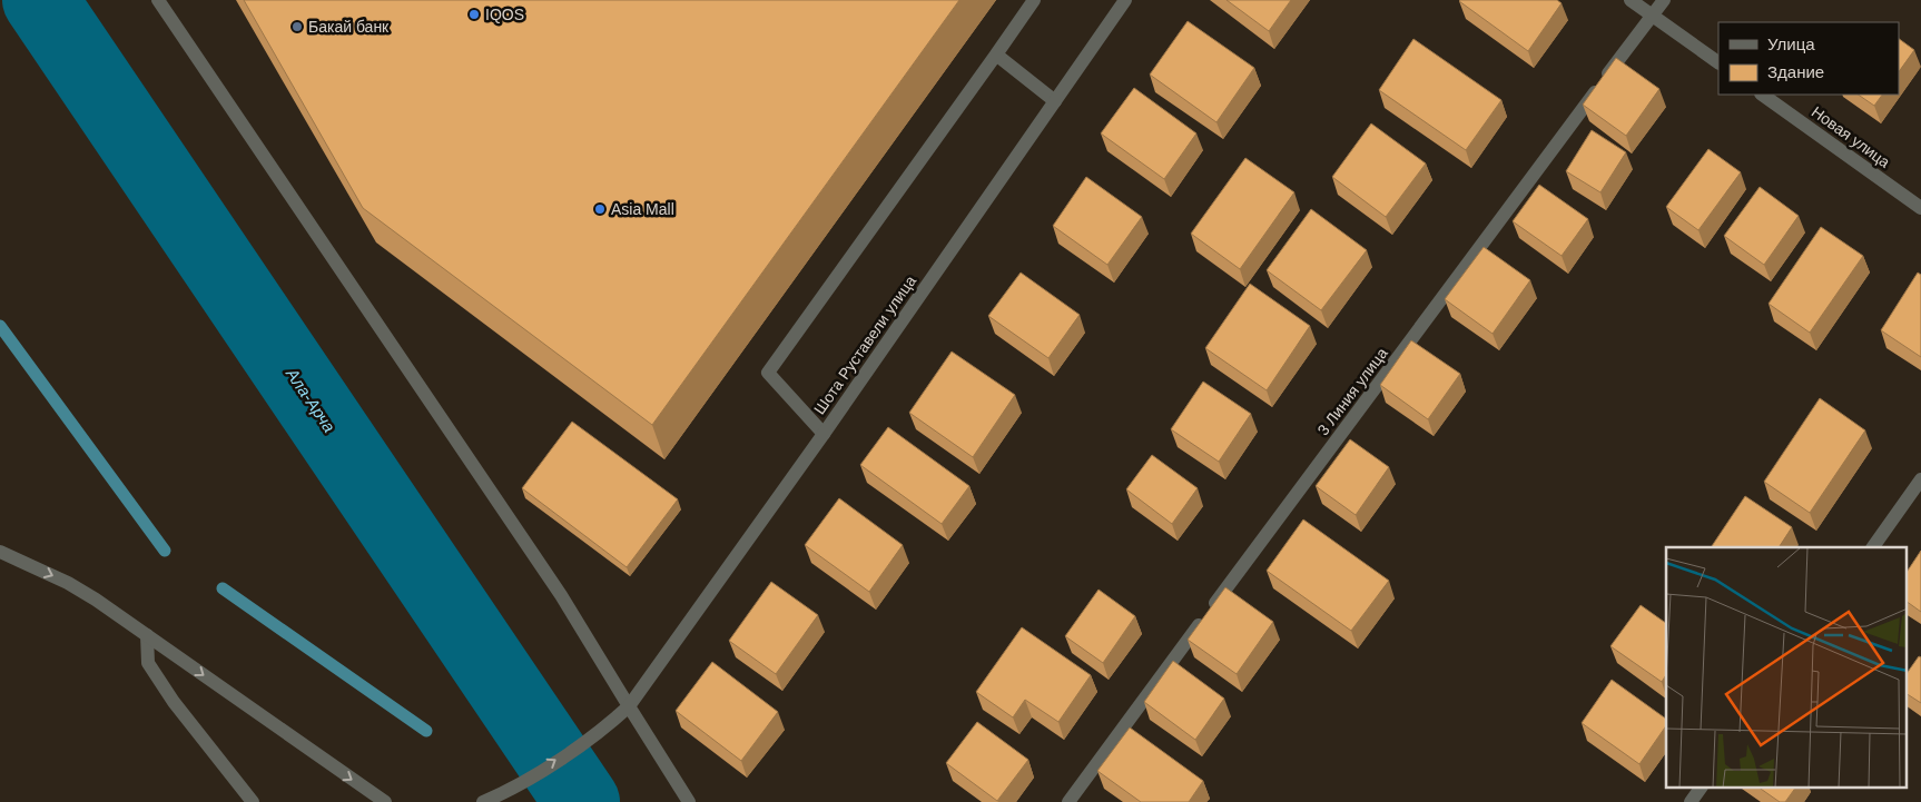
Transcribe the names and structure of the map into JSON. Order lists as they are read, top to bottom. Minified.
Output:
{"streets":{"street":["Новая улица","Шота Руставели улица","3 Линия улица"]},"water":["Ала-Арча"],"places":["IQOS","Бакай банк","Asia Mall"],"legend":["Улица","Здание"]}
